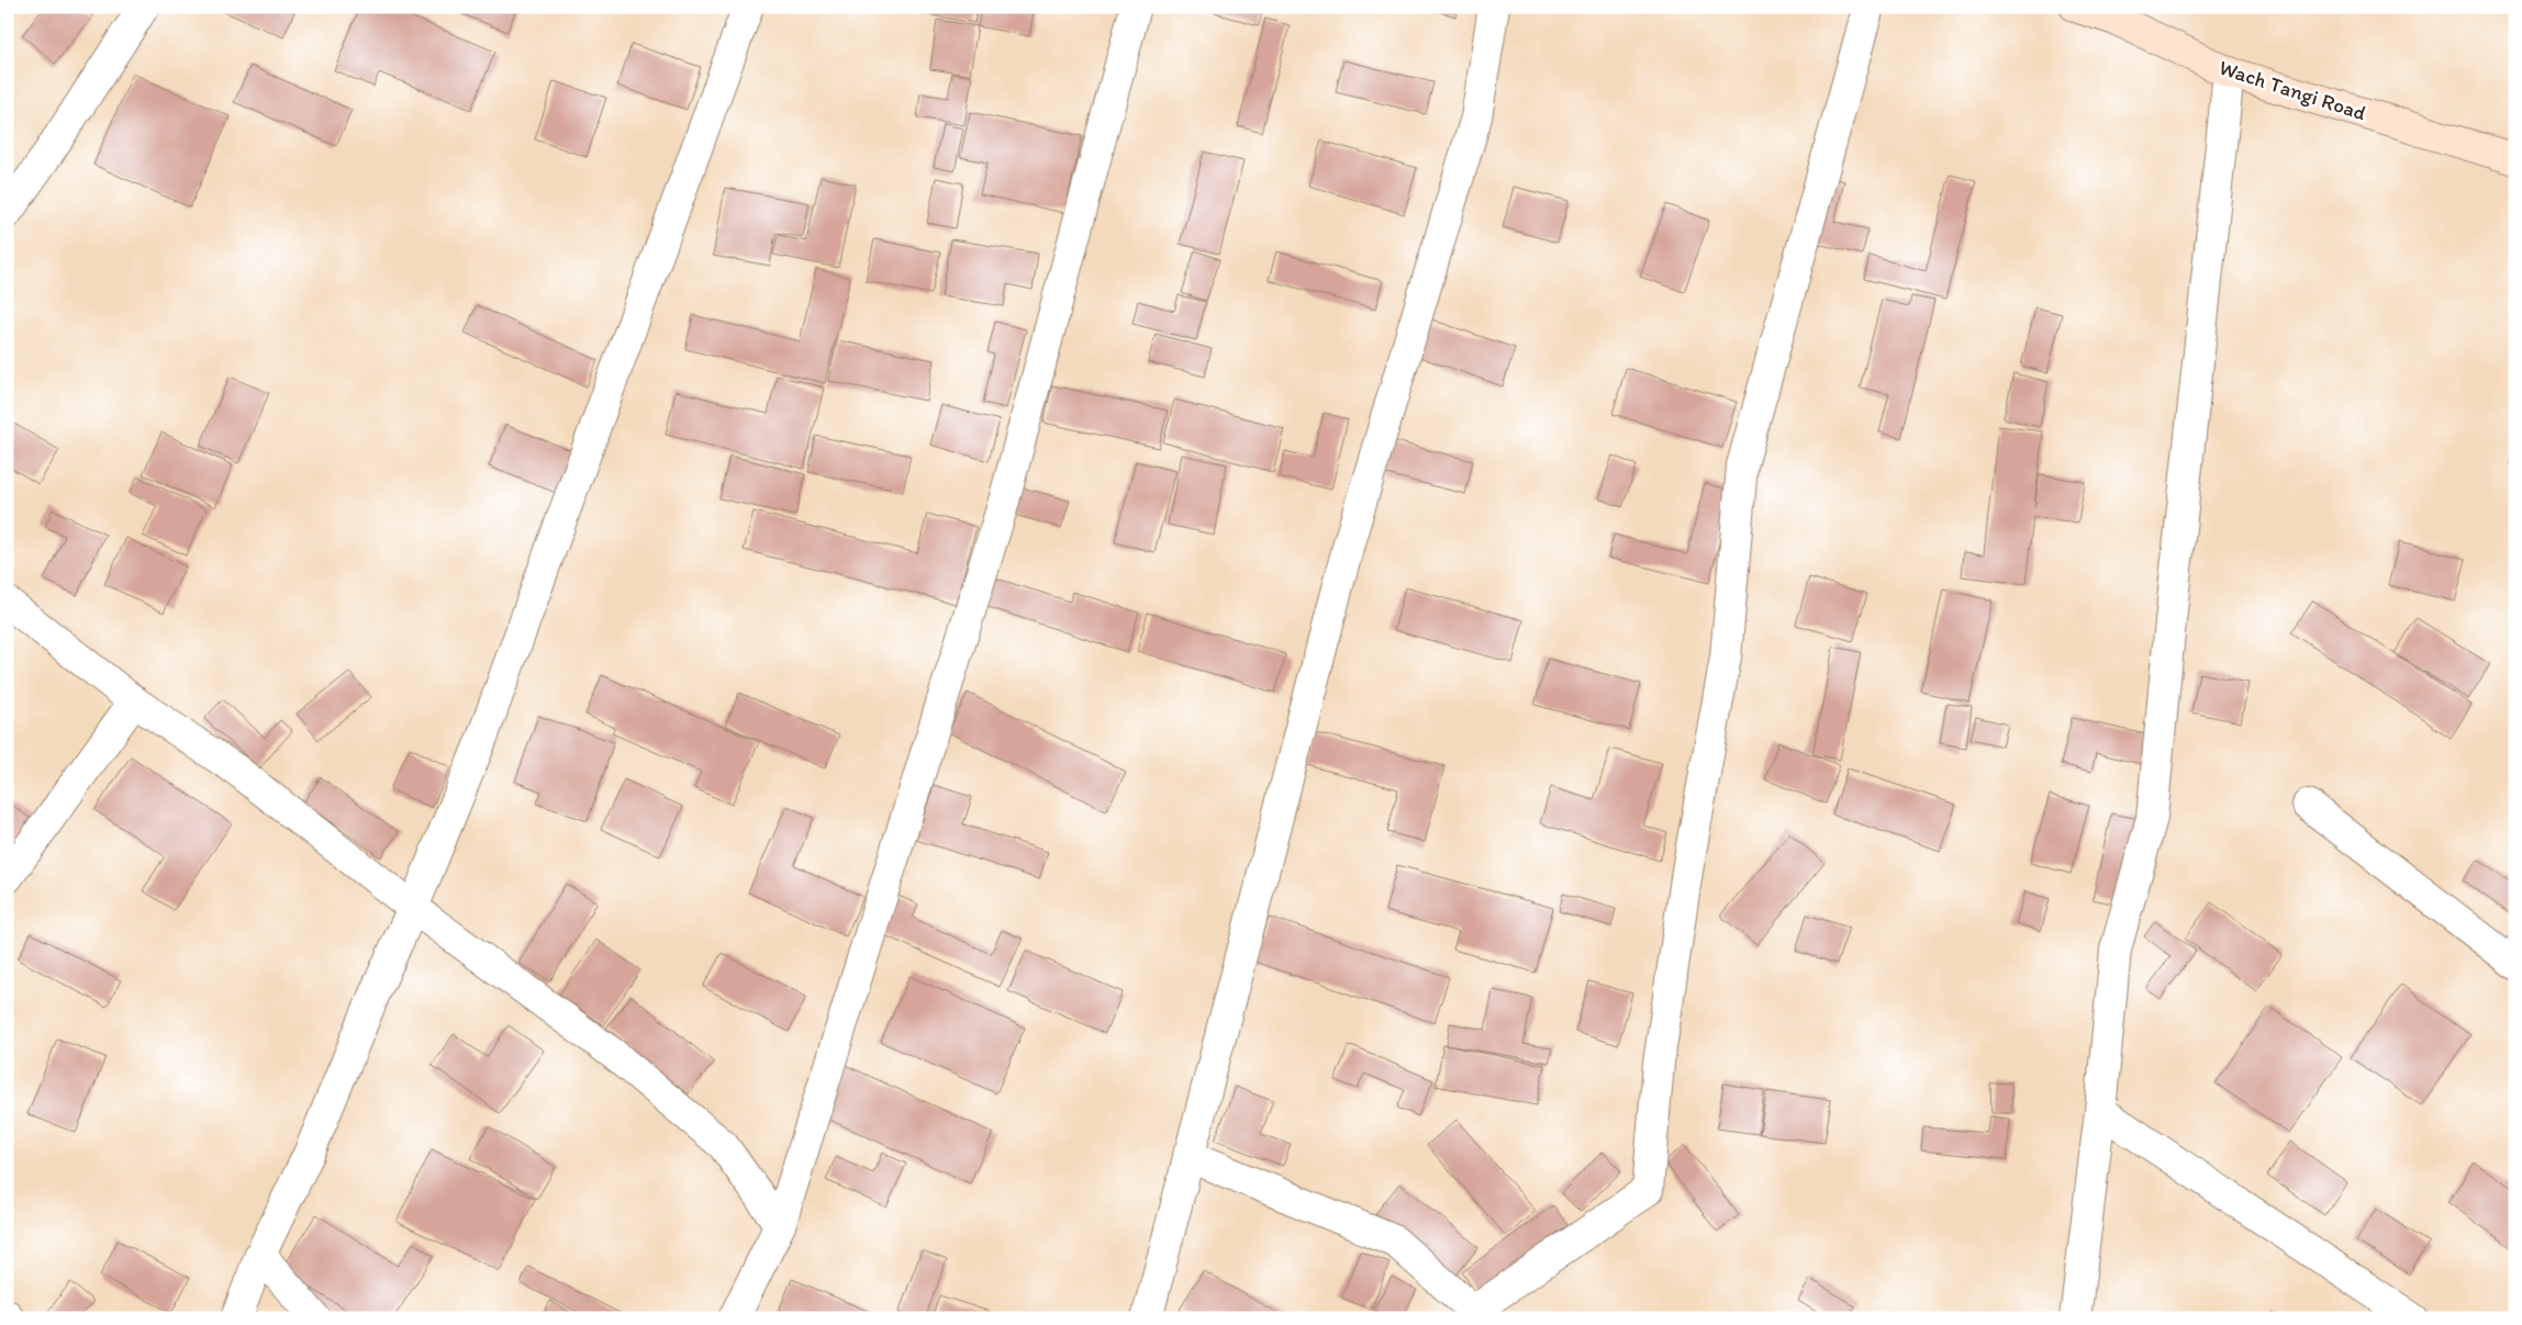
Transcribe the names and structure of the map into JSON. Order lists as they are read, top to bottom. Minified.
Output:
{"streets":{"main road":["Wach Tangi Road"]}}
